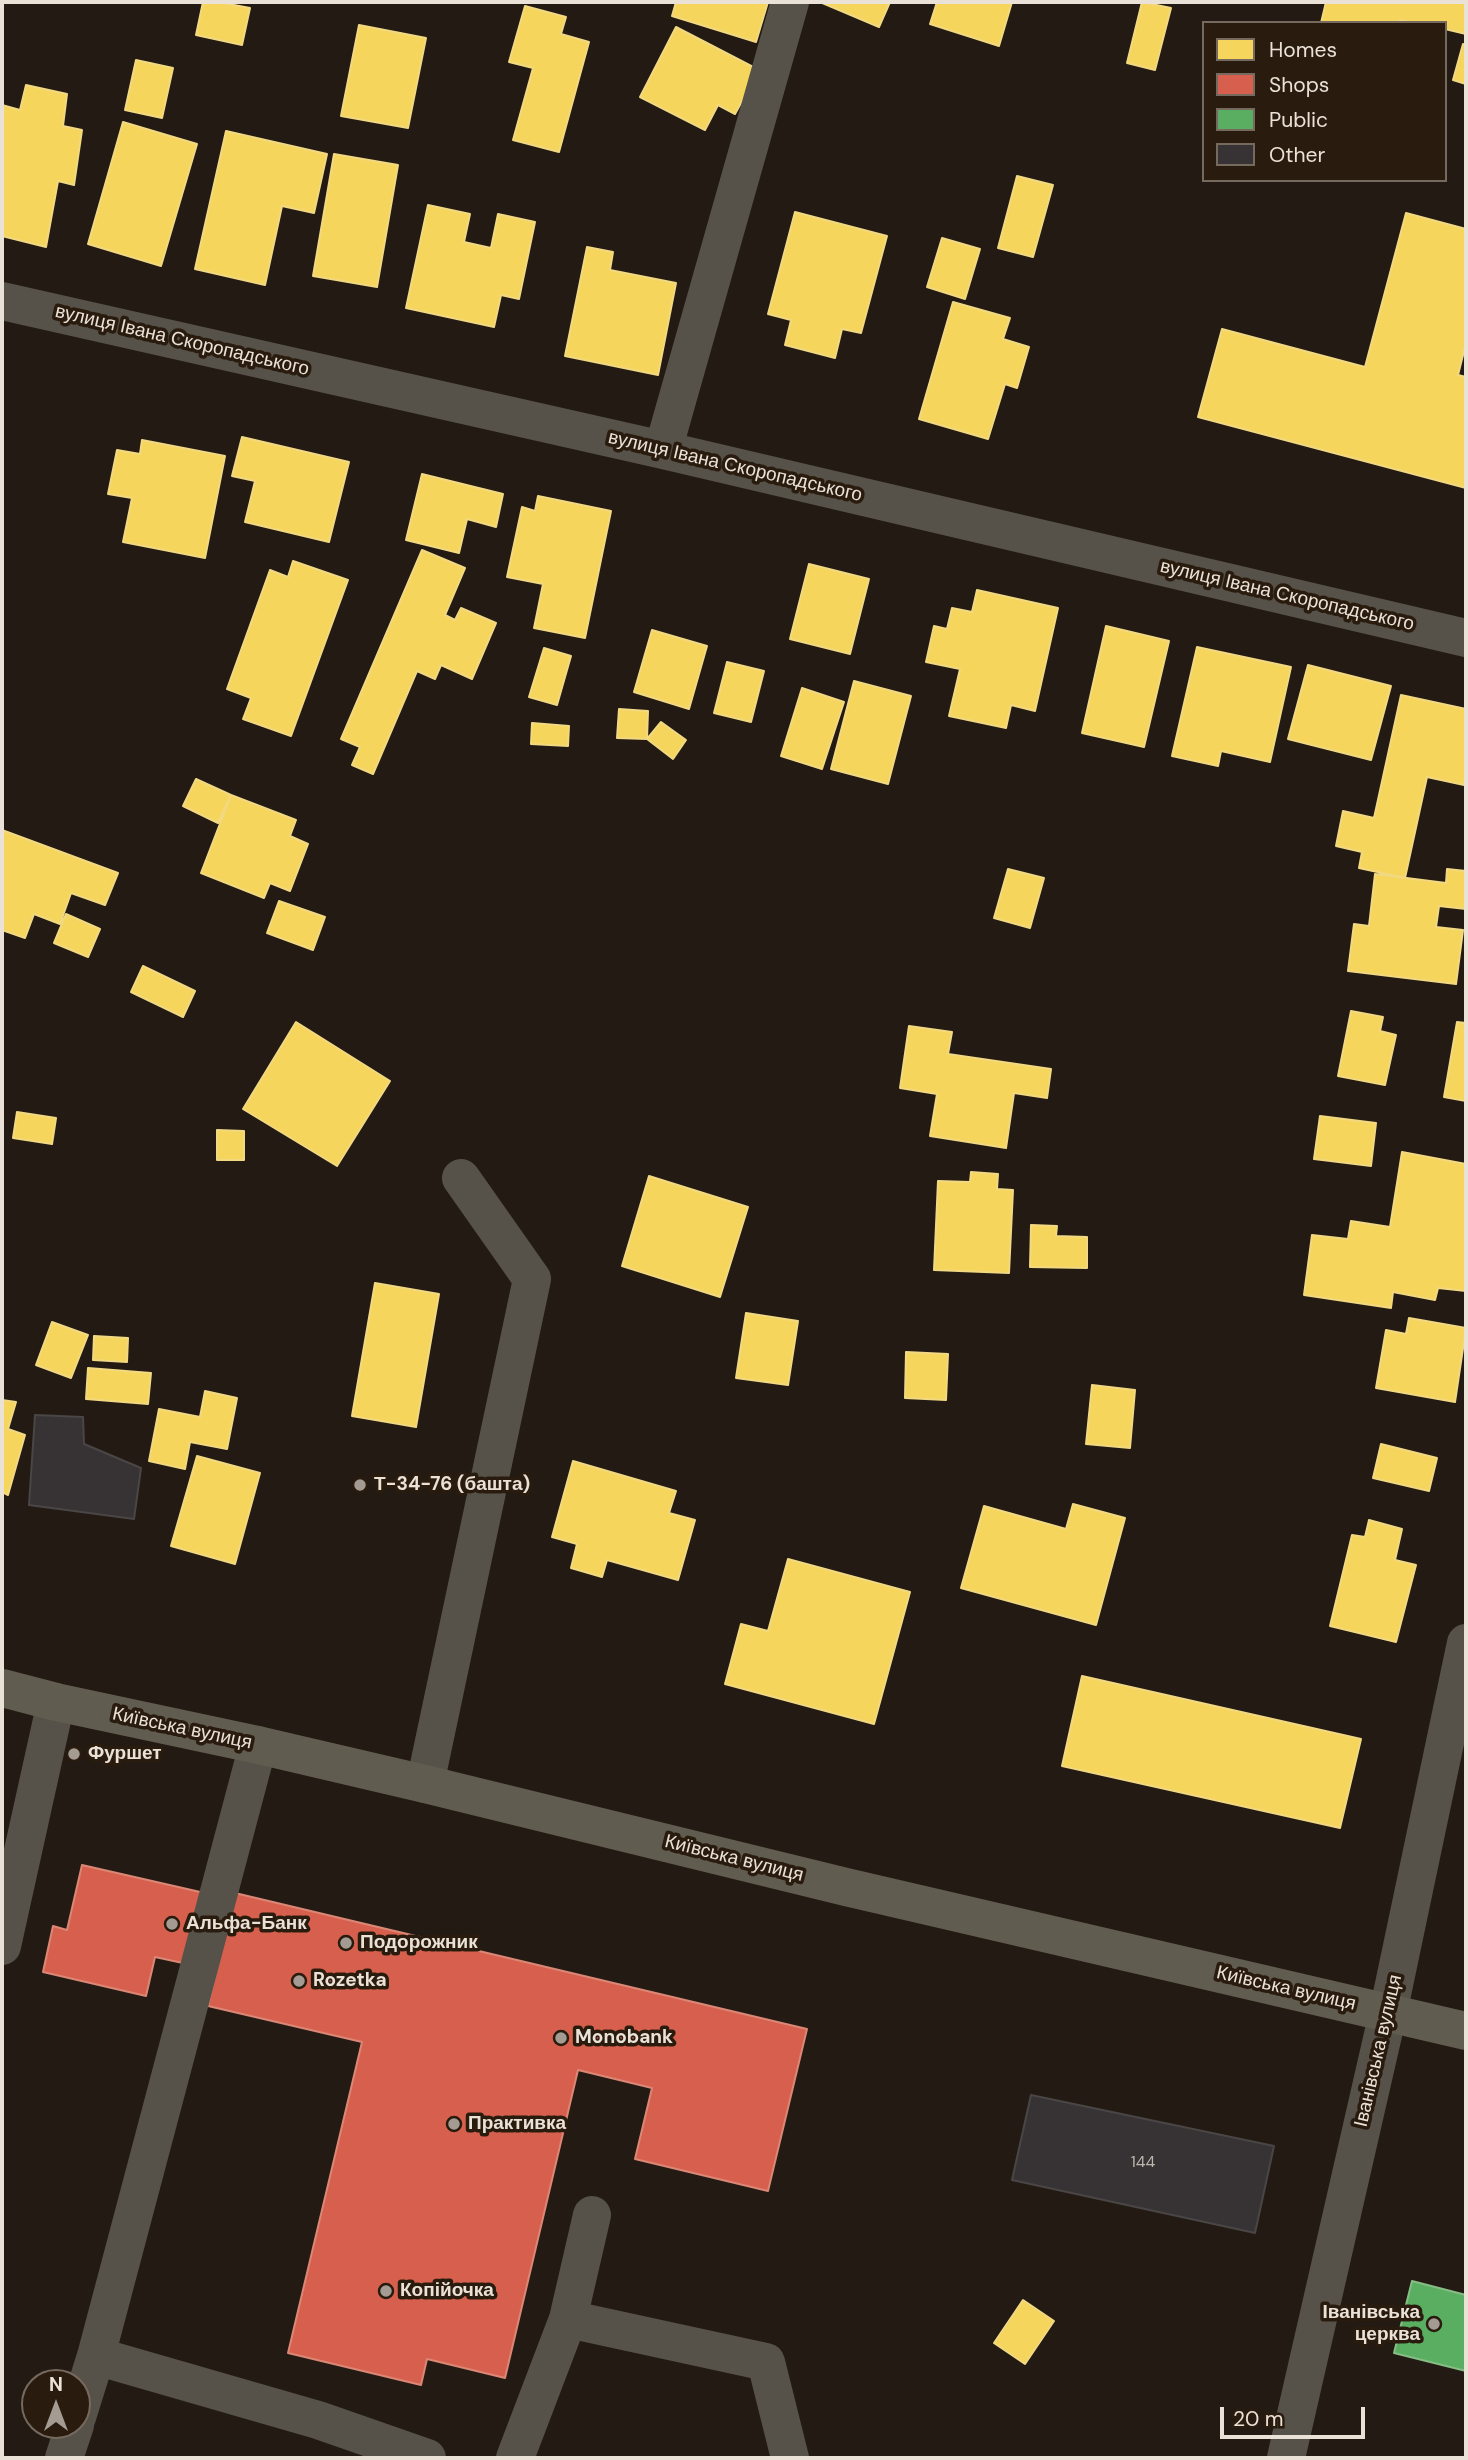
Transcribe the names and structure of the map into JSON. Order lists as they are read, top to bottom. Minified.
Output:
{"streets":{"main road":["Київська вулиця"],"street":["вулиця Івана Скоропадського","Іванівська вулиця"]},"crossings":[["Київська вулиця","Іванівська вулиця"]],"places":["Т-34-76 (башта)","Фуршет","Альфа-Банк","Подорожник","Rozetka","Monobank","Практивка","Копійочка","Іванівська церква"],"house_numbers":["144"],"legend":["Homes","Shops","Public","Other"],"scale_bar":"20 m","north":"top"}
